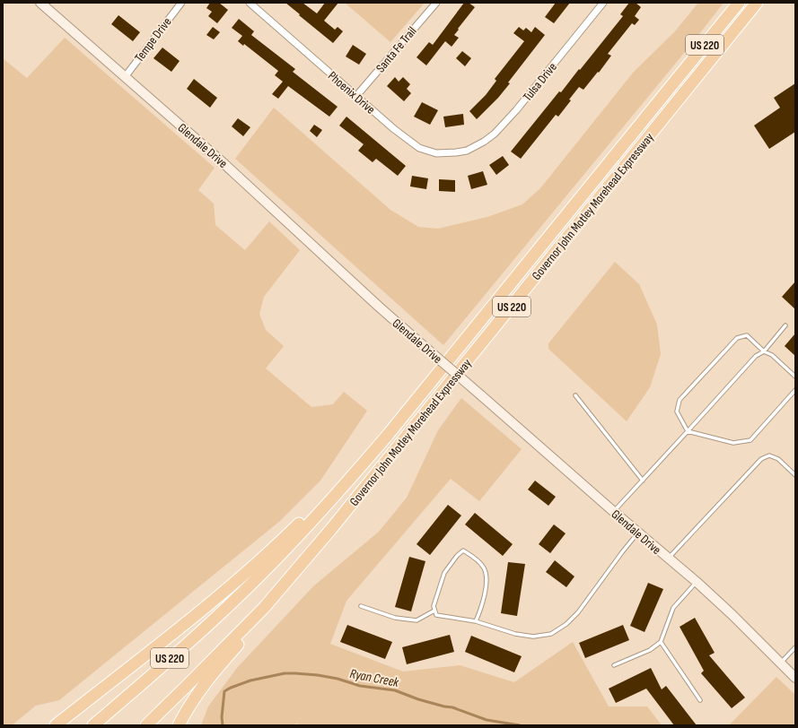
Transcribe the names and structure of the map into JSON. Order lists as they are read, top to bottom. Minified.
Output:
{"streets":{"highway":["US 220","Governor John Motley Morehead Expressway"],"street":["Tempe Drive","Santa Fe Trail","Tulsa Drive","Phoenix Drive","Glendale Drive"]},"crossings":[["Tempe Drive","Glendale Drive"],["US 220","Governor John Motley Morehead Expressway"],["Santa Fe Trail","Phoenix Drive"],["Tulsa Drive","Phoenix Drive"]],"water":["Ryan Creek"]}
